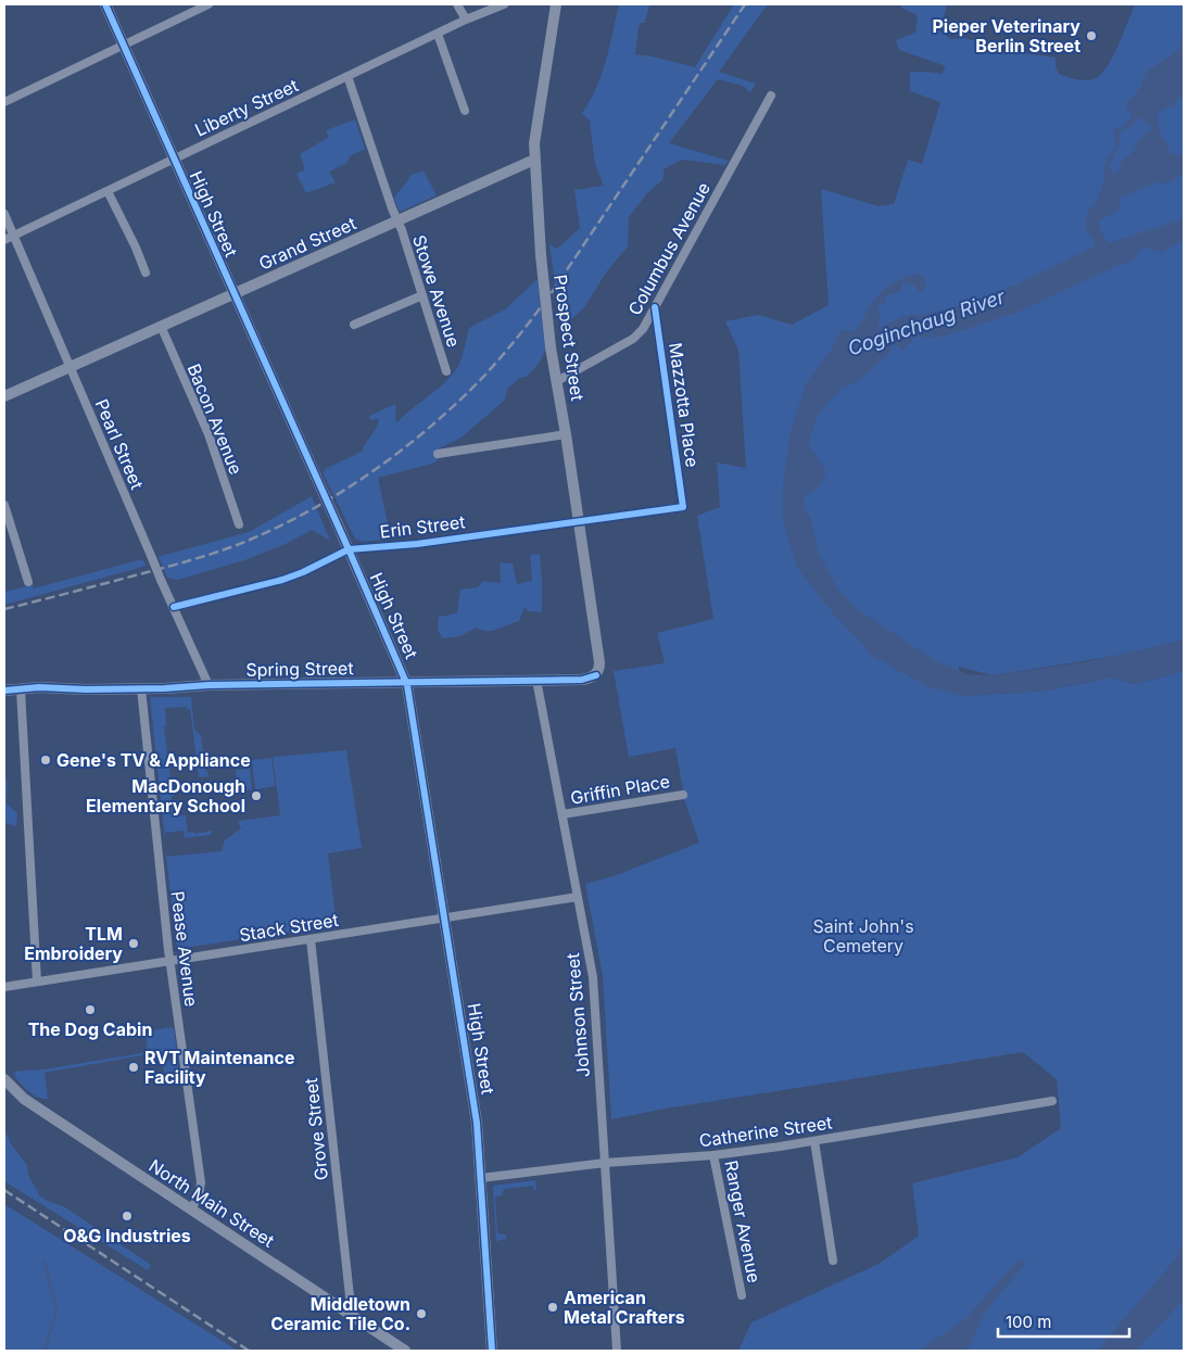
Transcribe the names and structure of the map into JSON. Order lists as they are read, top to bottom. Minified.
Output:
{"streets":{"street":["Liberty Street","High Street","Grand Street","Columbus Avenue","Stowe Avenue","Prospect Street","Mazzotta Place","Bacon Avenue","Pearl Street","Erin Street","Spring Street","Griffin Place","Stack Street","Pease Avenue","Johnson Street","Grove Street","Catherine Street","North Main Street","Ranger Avenue"]},"crossings":[["Liberty Street","High Street"],["Liberty Street","Stowe Avenue"],["Liberty Street","Pearl Street"],["High Street","Grand Street"],["High Street","Erin Street"],["High Street","Spring Street"],["High Street","Stack Street"],["High Street","Catherine Street"],["Grand Street","Stowe Avenue"],["Grand Street","Prospect Street"],["Grand Street","Bacon Avenue"],["Grand Street","Pearl Street"],["Columbus Avenue","Prospect Street"],["Columbus Avenue","Mazzotta Place"],["Prospect Street","Erin Street"],["Prospect Street","Spring Street"],["Mazzotta Place","Erin Street"],["Pearl Street","Erin Street"],["Pearl Street","Spring Street"],["Spring Street","Pease Avenue"],["Spring Street","Johnson Street"],["Griffin Place","Johnson Street"],["Stack Street","Pease Avenue"],["Stack Street","Johnson Street"],["Stack Street","Grove Street"],["Pease Avenue","North Main Street"],["Johnson Street","Catherine Street"],["Grove Street","North Main Street"],["Catherine Street","Ranger Avenue"]],"water":["Coginchaug River"],"parks":["Saint John's Cemetery"],"places":["Pieper Veterinary Berlin Street","Gene's TV & Appliance","MacDonough Elementary School","TLM Embroidery","The Dog Cabin","RVT Maintenance Facility","O&G Industries","American Metal Crafters","Middletown Ceramic Tile Co."],"scale_bar":"100 m"}
